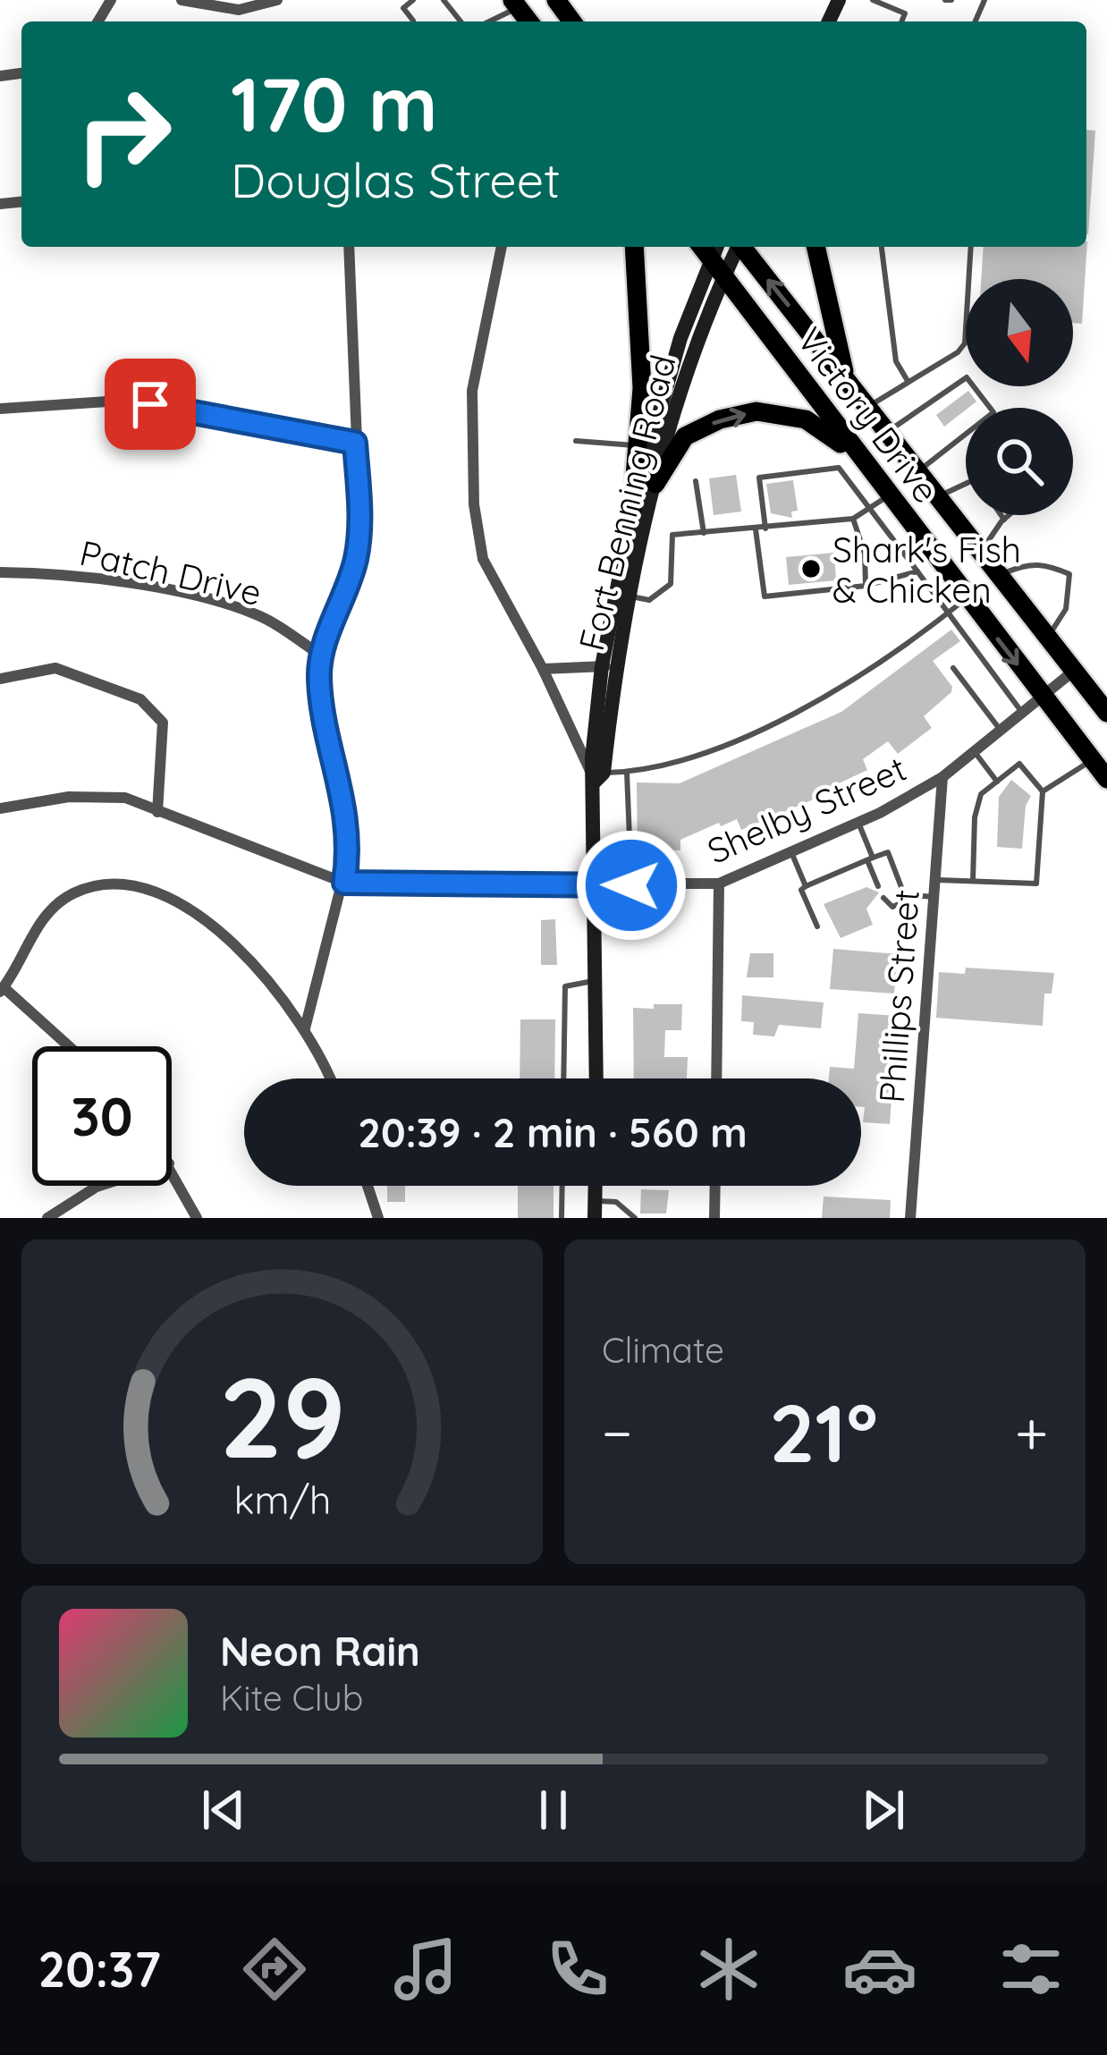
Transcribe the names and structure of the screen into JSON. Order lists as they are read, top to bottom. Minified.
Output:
{"streets":{"highway":["Victory Drive"],"street":["Fort Benning Road","Patch Drive","Shelby Street","Phillips Street"]},"crossings":[["Victory Drive","Fort Benning Road"],["Victory Drive","Shelby Street"],["Fort Benning Road","Shelby Street"],["Shelby Street","Phillips Street"]],"places":["Shark's Fish & Chicken"],"north":"bottom","page":{"turn":["170 m","Douglas Street"],"limit":"30","trip":"20:39 · 2 min · 560 m","tile":"Climate","heat":["−","21°","+"],"song":["Neon Rain","Kite Club"],"tabs":"20:37","gauge":["29","km/h"]}}
